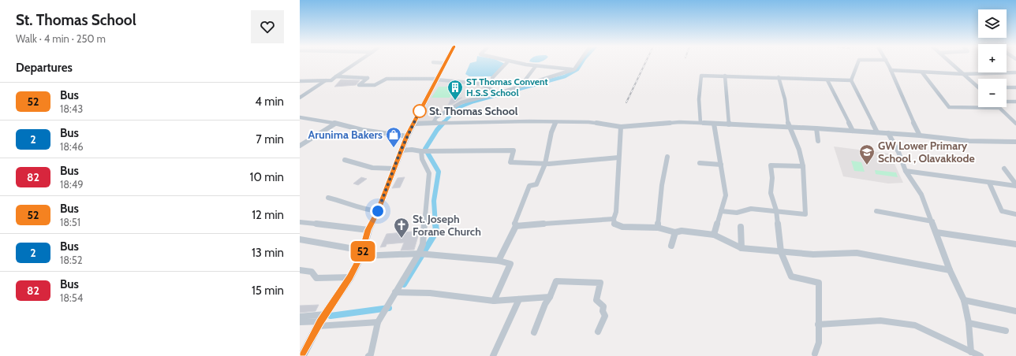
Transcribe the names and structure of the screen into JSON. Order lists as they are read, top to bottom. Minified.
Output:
{"places":{"building":["ST Thomas Convent H.S.S School"],"other":["St. Thomas School"],"shop":["Arunima Bakers"],"school or university":["GW Lower Primary School , Olavakkode"],"church":["St. Joseph Forane Church"]},"lines":["bus line 52"],"page":{"heading":[["St. Thomas School","Walk · 4 min · 250 m"],"Departures"],"on_map":"52","map_buttons":["+","−"],"list":[{"mark":"52","name":"Bus","note":"18:43","value":"4 min"},{"mark":"2","name":"Bus","note":"18:46","value":"7 min"},{"mark":"82","name":"Bus","note":"18:49","value":"10 min"},{"mark":"52","name":"Bus","note":"18:51","value":"12 min"},{"mark":"2","name":"Bus","note":"18:52","value":"13 min"},{"mark":"82","name":"Bus","note":"18:54","value":"15 min"}]}}
